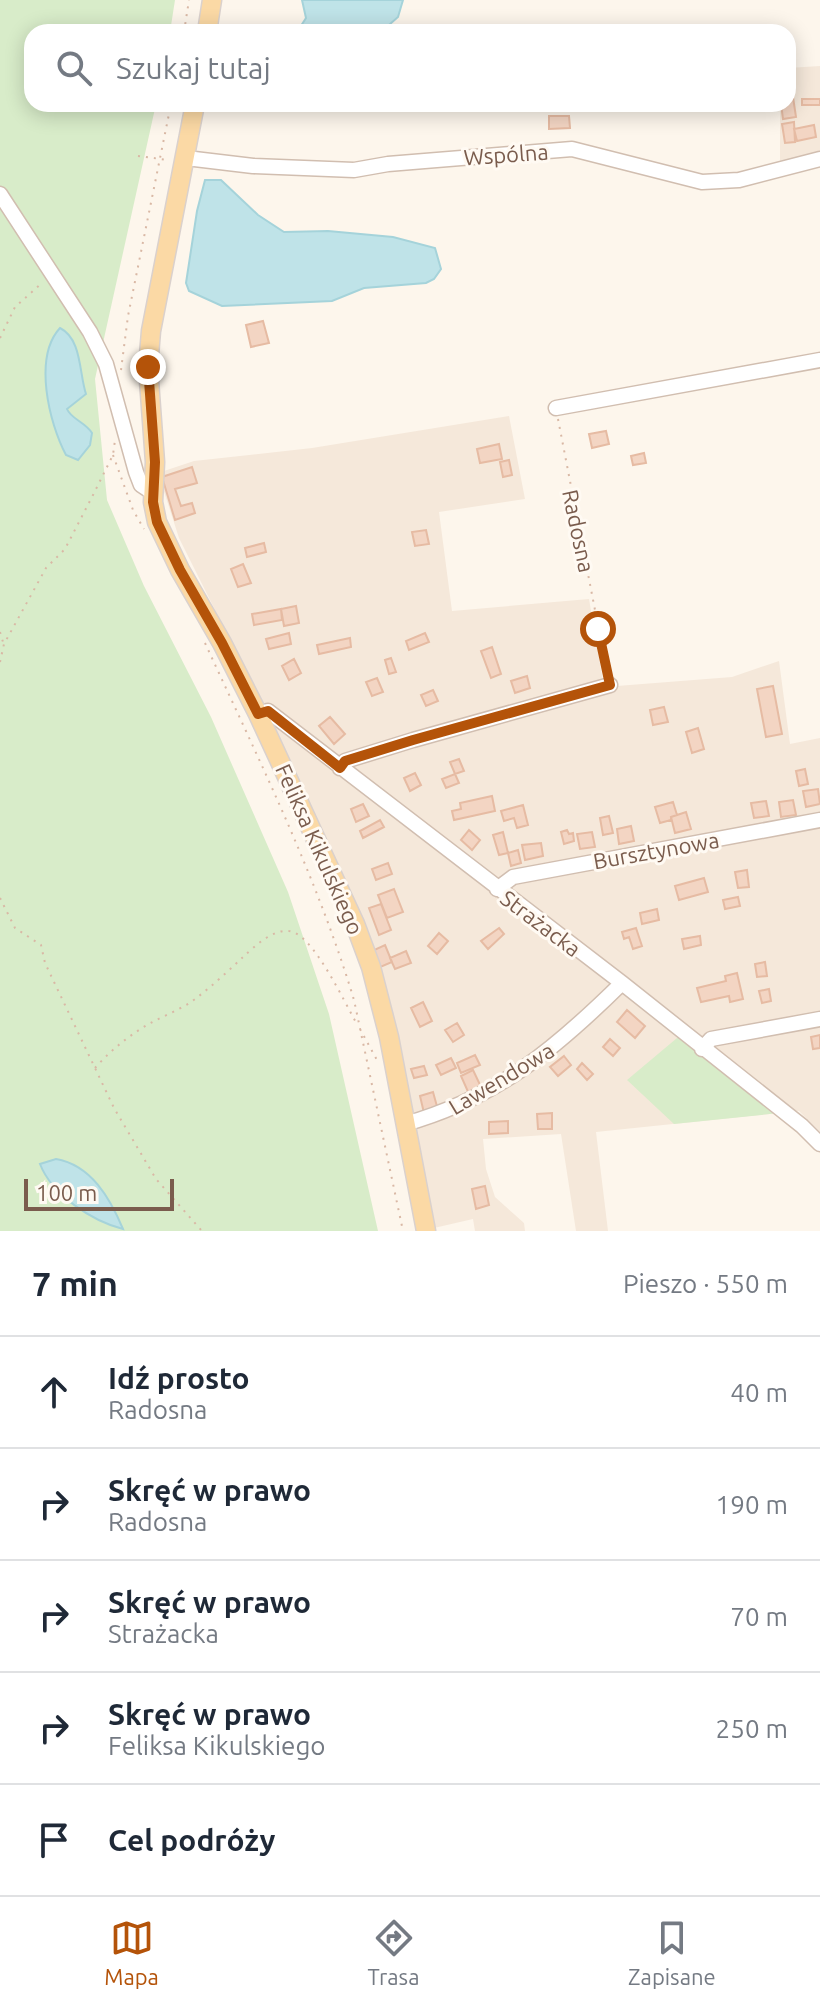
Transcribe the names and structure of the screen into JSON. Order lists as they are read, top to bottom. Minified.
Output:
{"streets":{"main road":["Feliksa Kikulskiego"],"street":["Wspólna","Bursztynowa","Strażacka","Lawendowa"],"path":["Radosna"]},"crossings":[["Wspólna","Feliksa Kikulskiego"],["Feliksa Kikulskiego","Strażacka"],["Feliksa Kikulskiego","Lawendowa"],["Bursztynowa","Strażacka"],["Strażacka","Lawendowa"]],"scale_bar":"100 m","page":{"search":"Szukaj tutaj","scale":"100 m","heading":["7 min","Pieszo · 550 m"],"list":[["Idź prosto","Radosna","40 m"],["Skręć w prawo","Radosna","190 m"],["Skręć w prawo","Strażacka","70 m"],["Skręć w prawo","Feliksa Kikulskiego","250 m"],"Cel podróży"],"nav":["Mapa","Trasa","Zapisane"]}}
